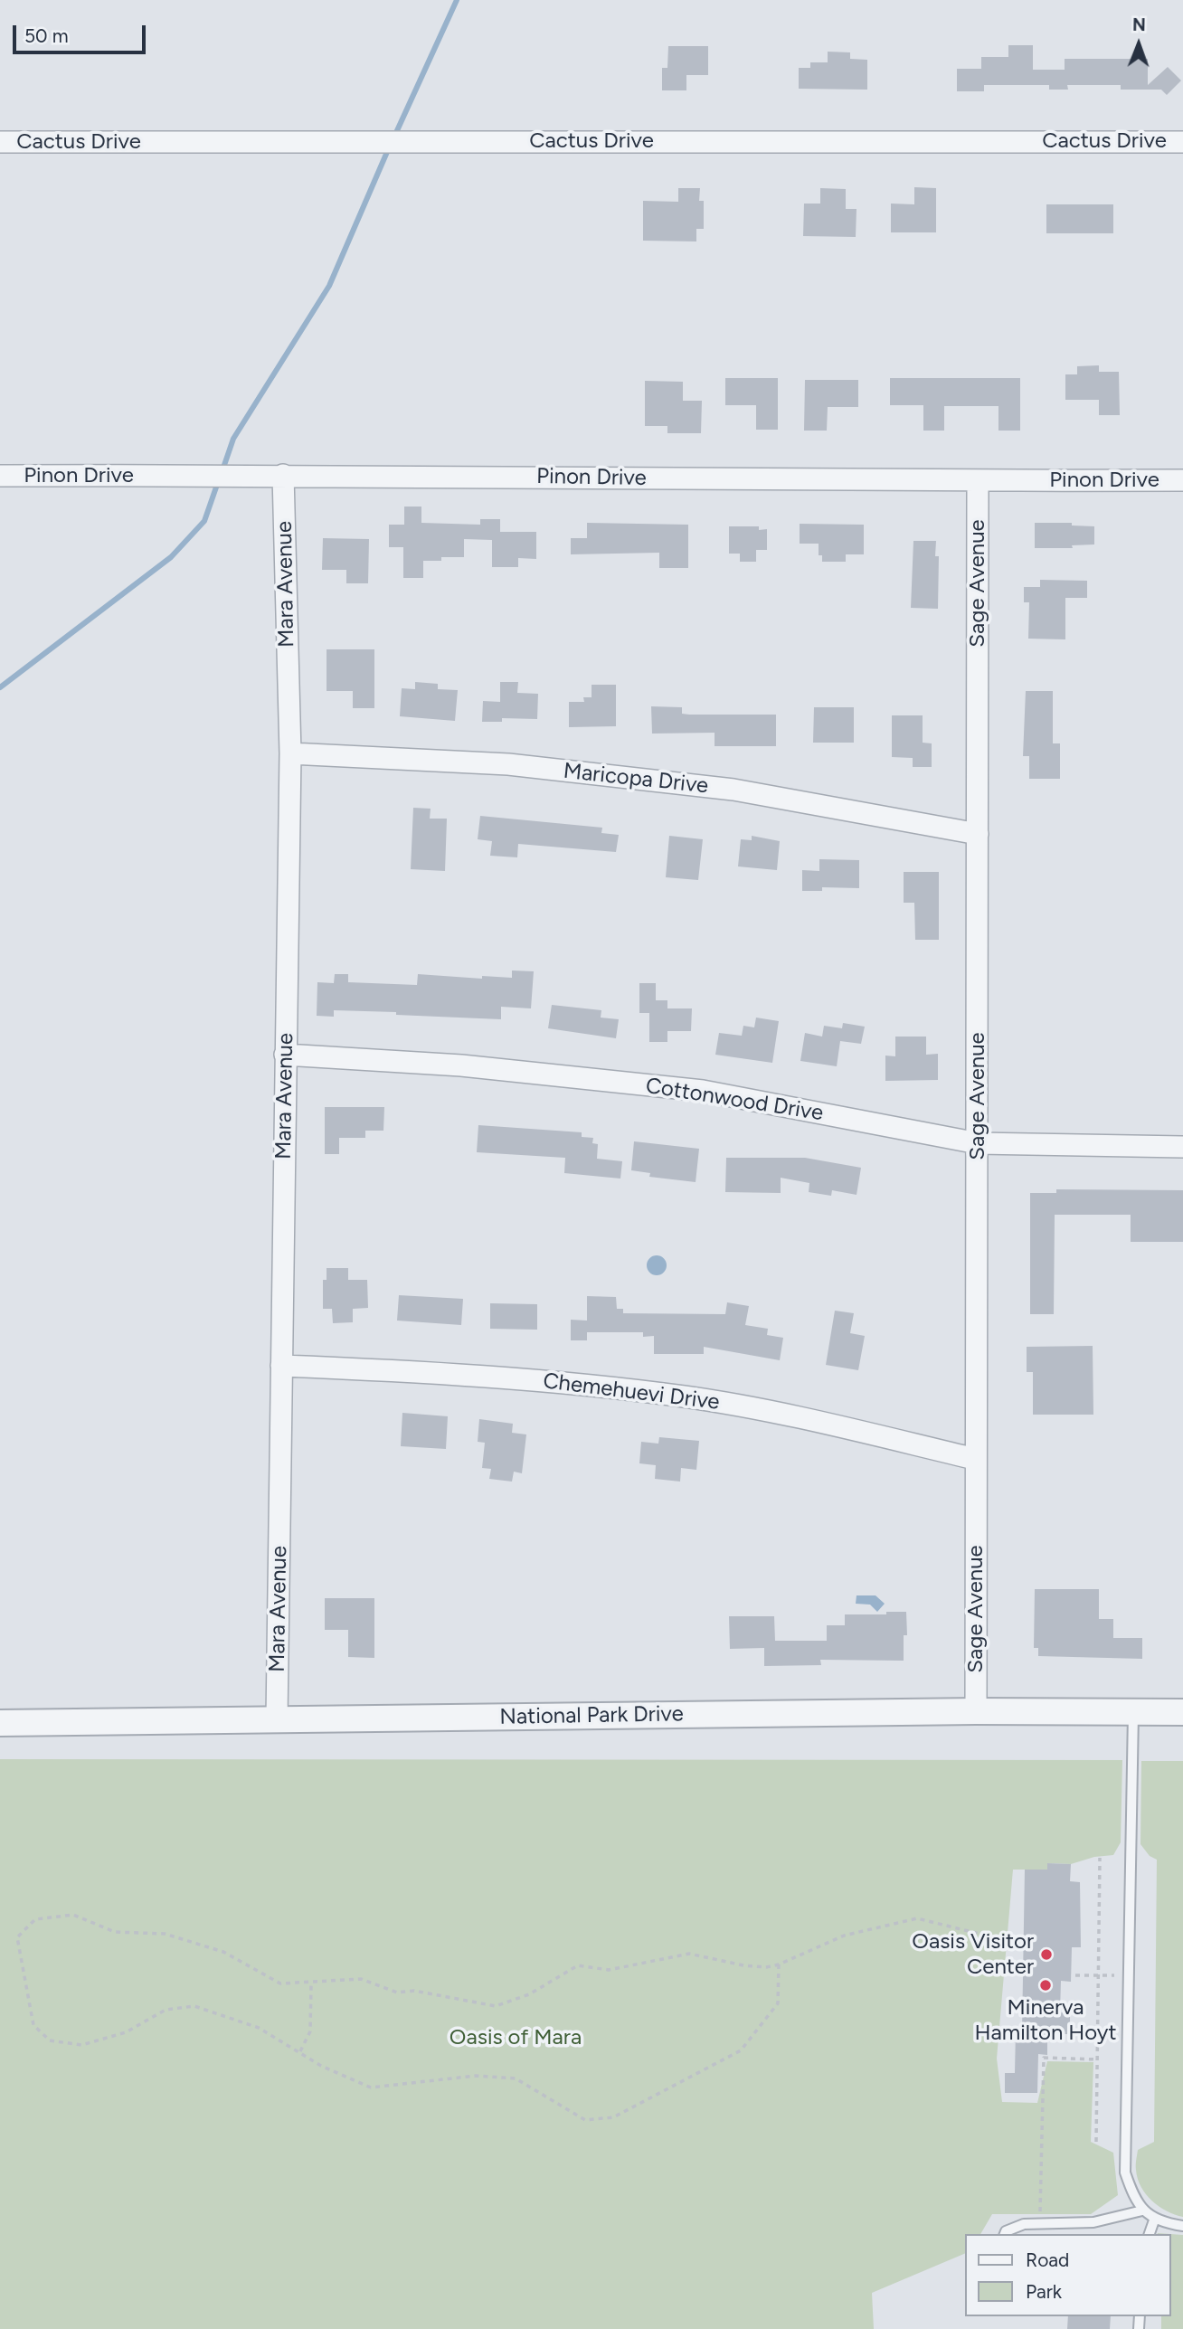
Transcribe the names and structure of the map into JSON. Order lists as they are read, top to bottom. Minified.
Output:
{"streets":{"street":["Cactus Drive","Pinon Drive","Sage Avenue","Mara Avenue","Maricopa Drive","Cottonwood Drive","Chemehuevi Drive","National Park Drive"]},"crossings":[["Pinon Drive","Sage Avenue"],["Pinon Drive","Mara Avenue"],["Sage Avenue","Maricopa Drive"],["Sage Avenue","Cottonwood Drive"],["Sage Avenue","Chemehuevi Drive"],["Sage Avenue","National Park Drive"],["Mara Avenue","Maricopa Drive"],["Mara Avenue","Cottonwood Drive"],["Mara Avenue","Chemehuevi Drive"],["Mara Avenue","National Park Drive"]],"parks":["Oasis of Mara"],"places":["Oasis Visitor Center","Minerva Hamilton Hoyt"],"legend":["Road","Park"],"scale_bar":"50 m","north":"top"}
